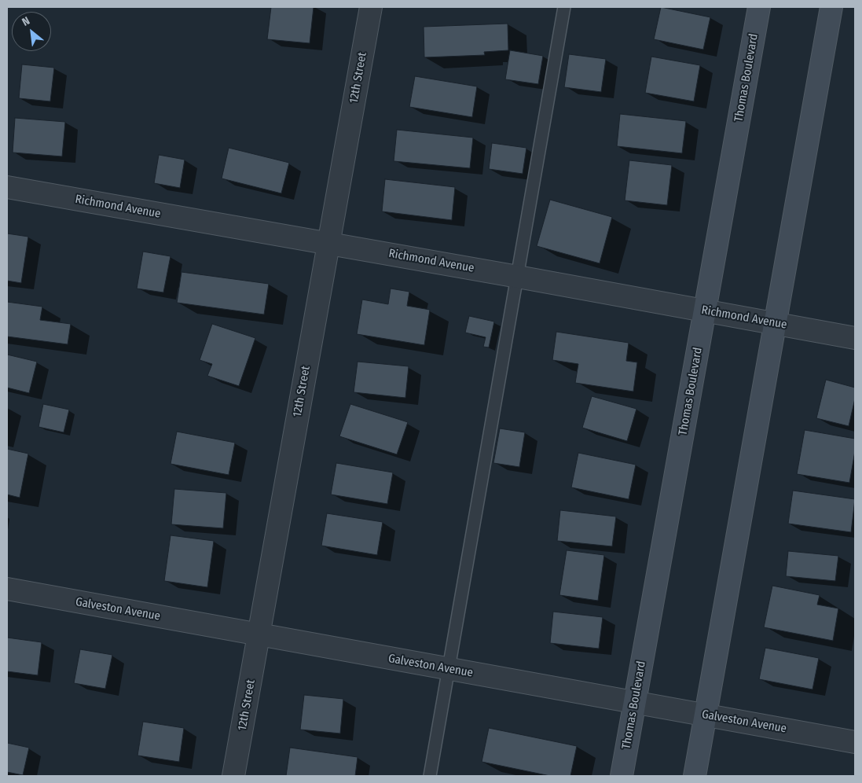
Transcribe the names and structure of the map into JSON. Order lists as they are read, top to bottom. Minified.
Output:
{"streets":{"main road":["Thomas Boulevard"],"street":["12th Street","Richmond Avenue","Galveston Avenue"]},"crossings":[["12th Street","Richmond Avenue"],["12th Street","Galveston Avenue"],["Thomas Boulevard","Richmond Avenue"],["Thomas Boulevard","Galveston Avenue"]],"north":"top left"}
